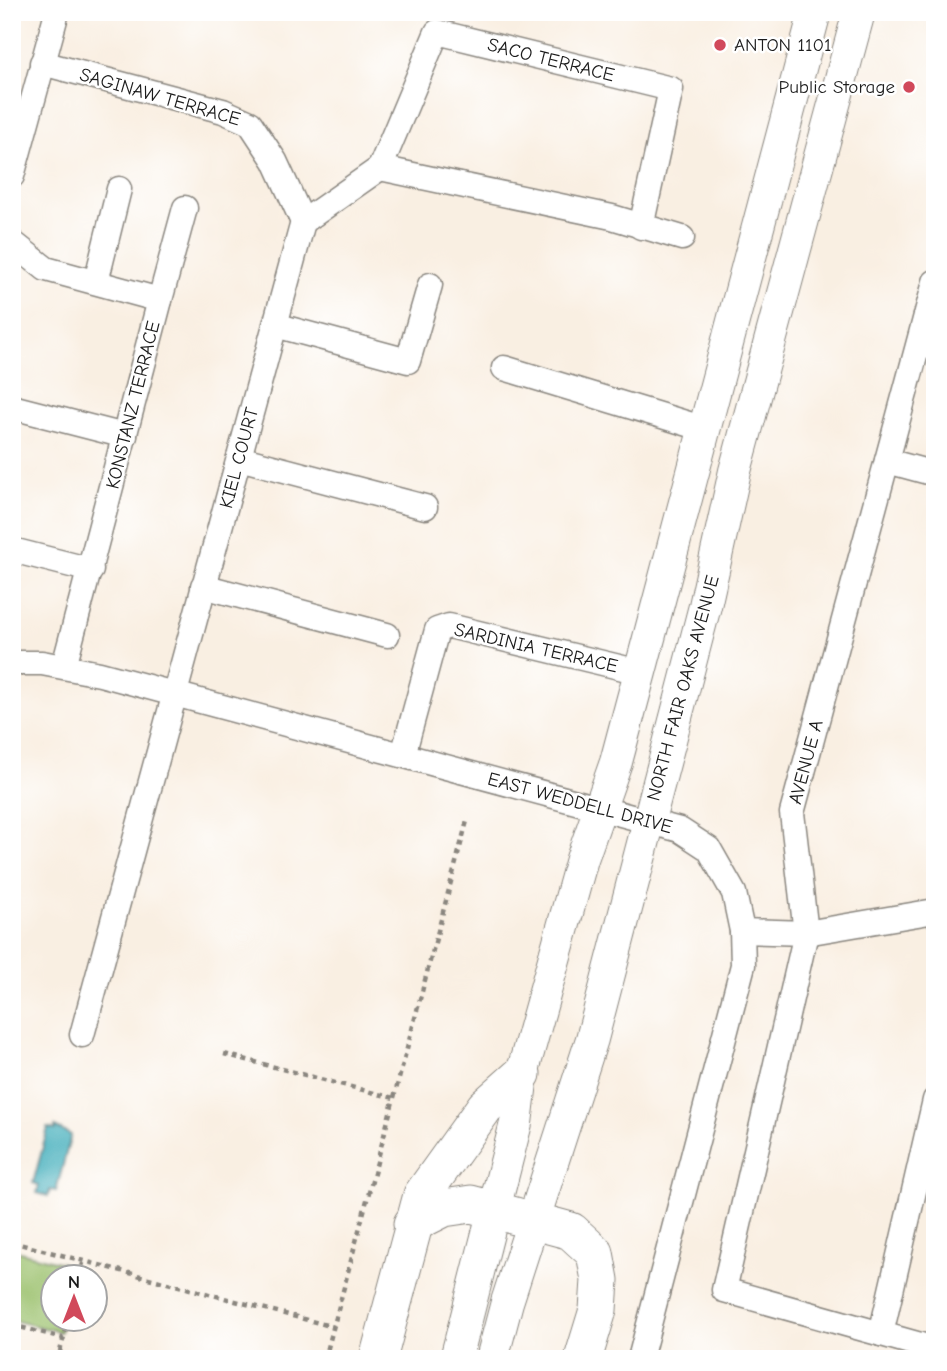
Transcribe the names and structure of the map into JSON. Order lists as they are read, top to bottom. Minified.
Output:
{"streets":{"main road":["NORTH FAIR OAKS AVENUE"],"street":["SACO TERRACE","SAGINAW TERRACE","KONSTANZ TERRACE","KIEL COURT","SARDINIA TERRACE","AVENUE A","EAST WEDDELL DRIVE"]},"crossings":[["SAGINAW TERRACE","KIEL COURT"],["KONSTANZ TERRACE","EAST WEDDELL DRIVE"],["KIEL COURT","EAST WEDDELL DRIVE"],["SARDINIA TERRACE","EAST WEDDELL DRIVE"],["NORTH FAIR OAKS AVENUE","EAST WEDDELL DRIVE"]],"places":["ANTON 1101","Public Storage"],"north":"top"}
